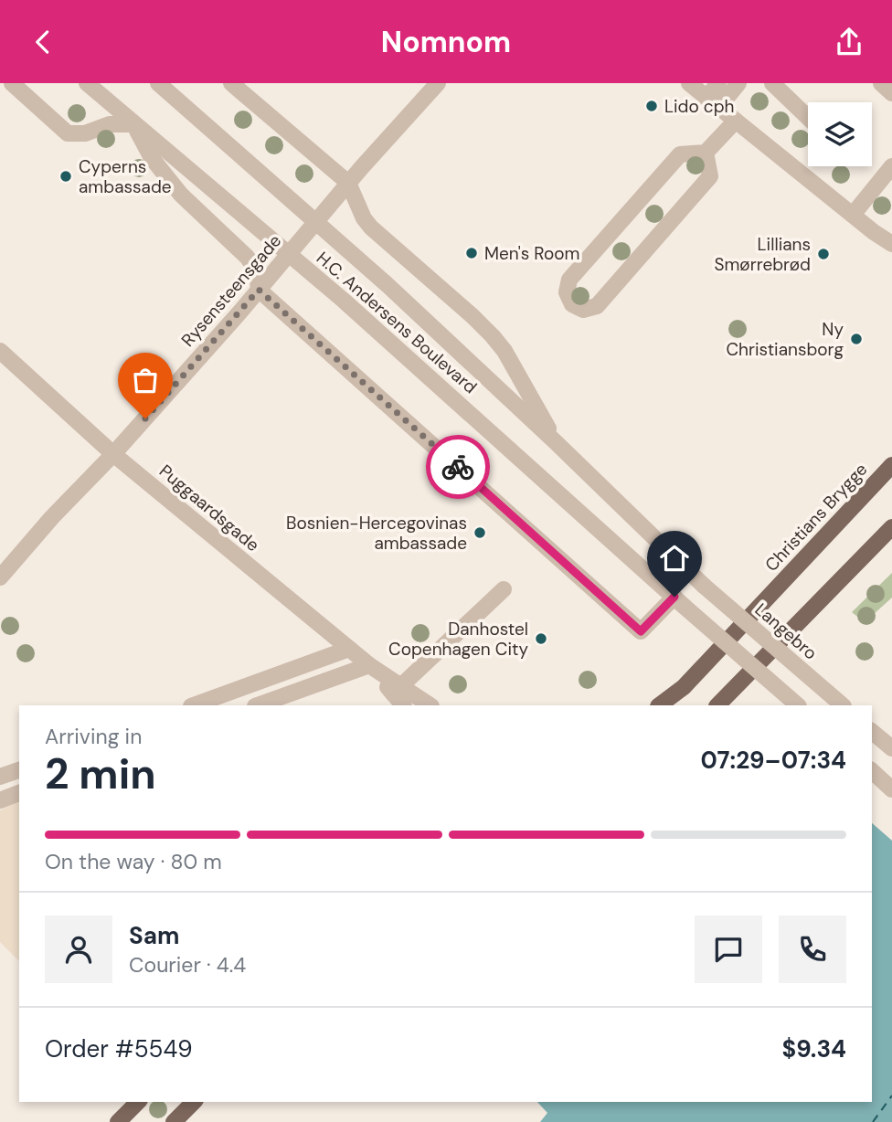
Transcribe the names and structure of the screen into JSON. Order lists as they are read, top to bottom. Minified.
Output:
{"streets":{"main road":["Christians Brygge"],"street":["Rysensteensgade","H.C. Andersens Boulevard","Puggaardsgade","Langebro"]},"crossings":[["Rysensteensgade","H.C. Andersens Boulevard"],["Rysensteensgade","Puggaardsgade"],["H.C. Andersens Boulevard","Langebro"]],"places":["Lido cph","Cyperns ambassade","Men's Room","Lillians Smørrebrød","Ny Christiansborg","Bosnien-Hercegovinas ambassade","Danhostel Copenhagen City"],"page":{"header":"Nomnom","heading":["2 min","Arriving in","07:29–07:34"],"panel":["Sam","Courier · 4.4","Order #5549","$9.34"],"bar":"On the way · 80 m"}}
